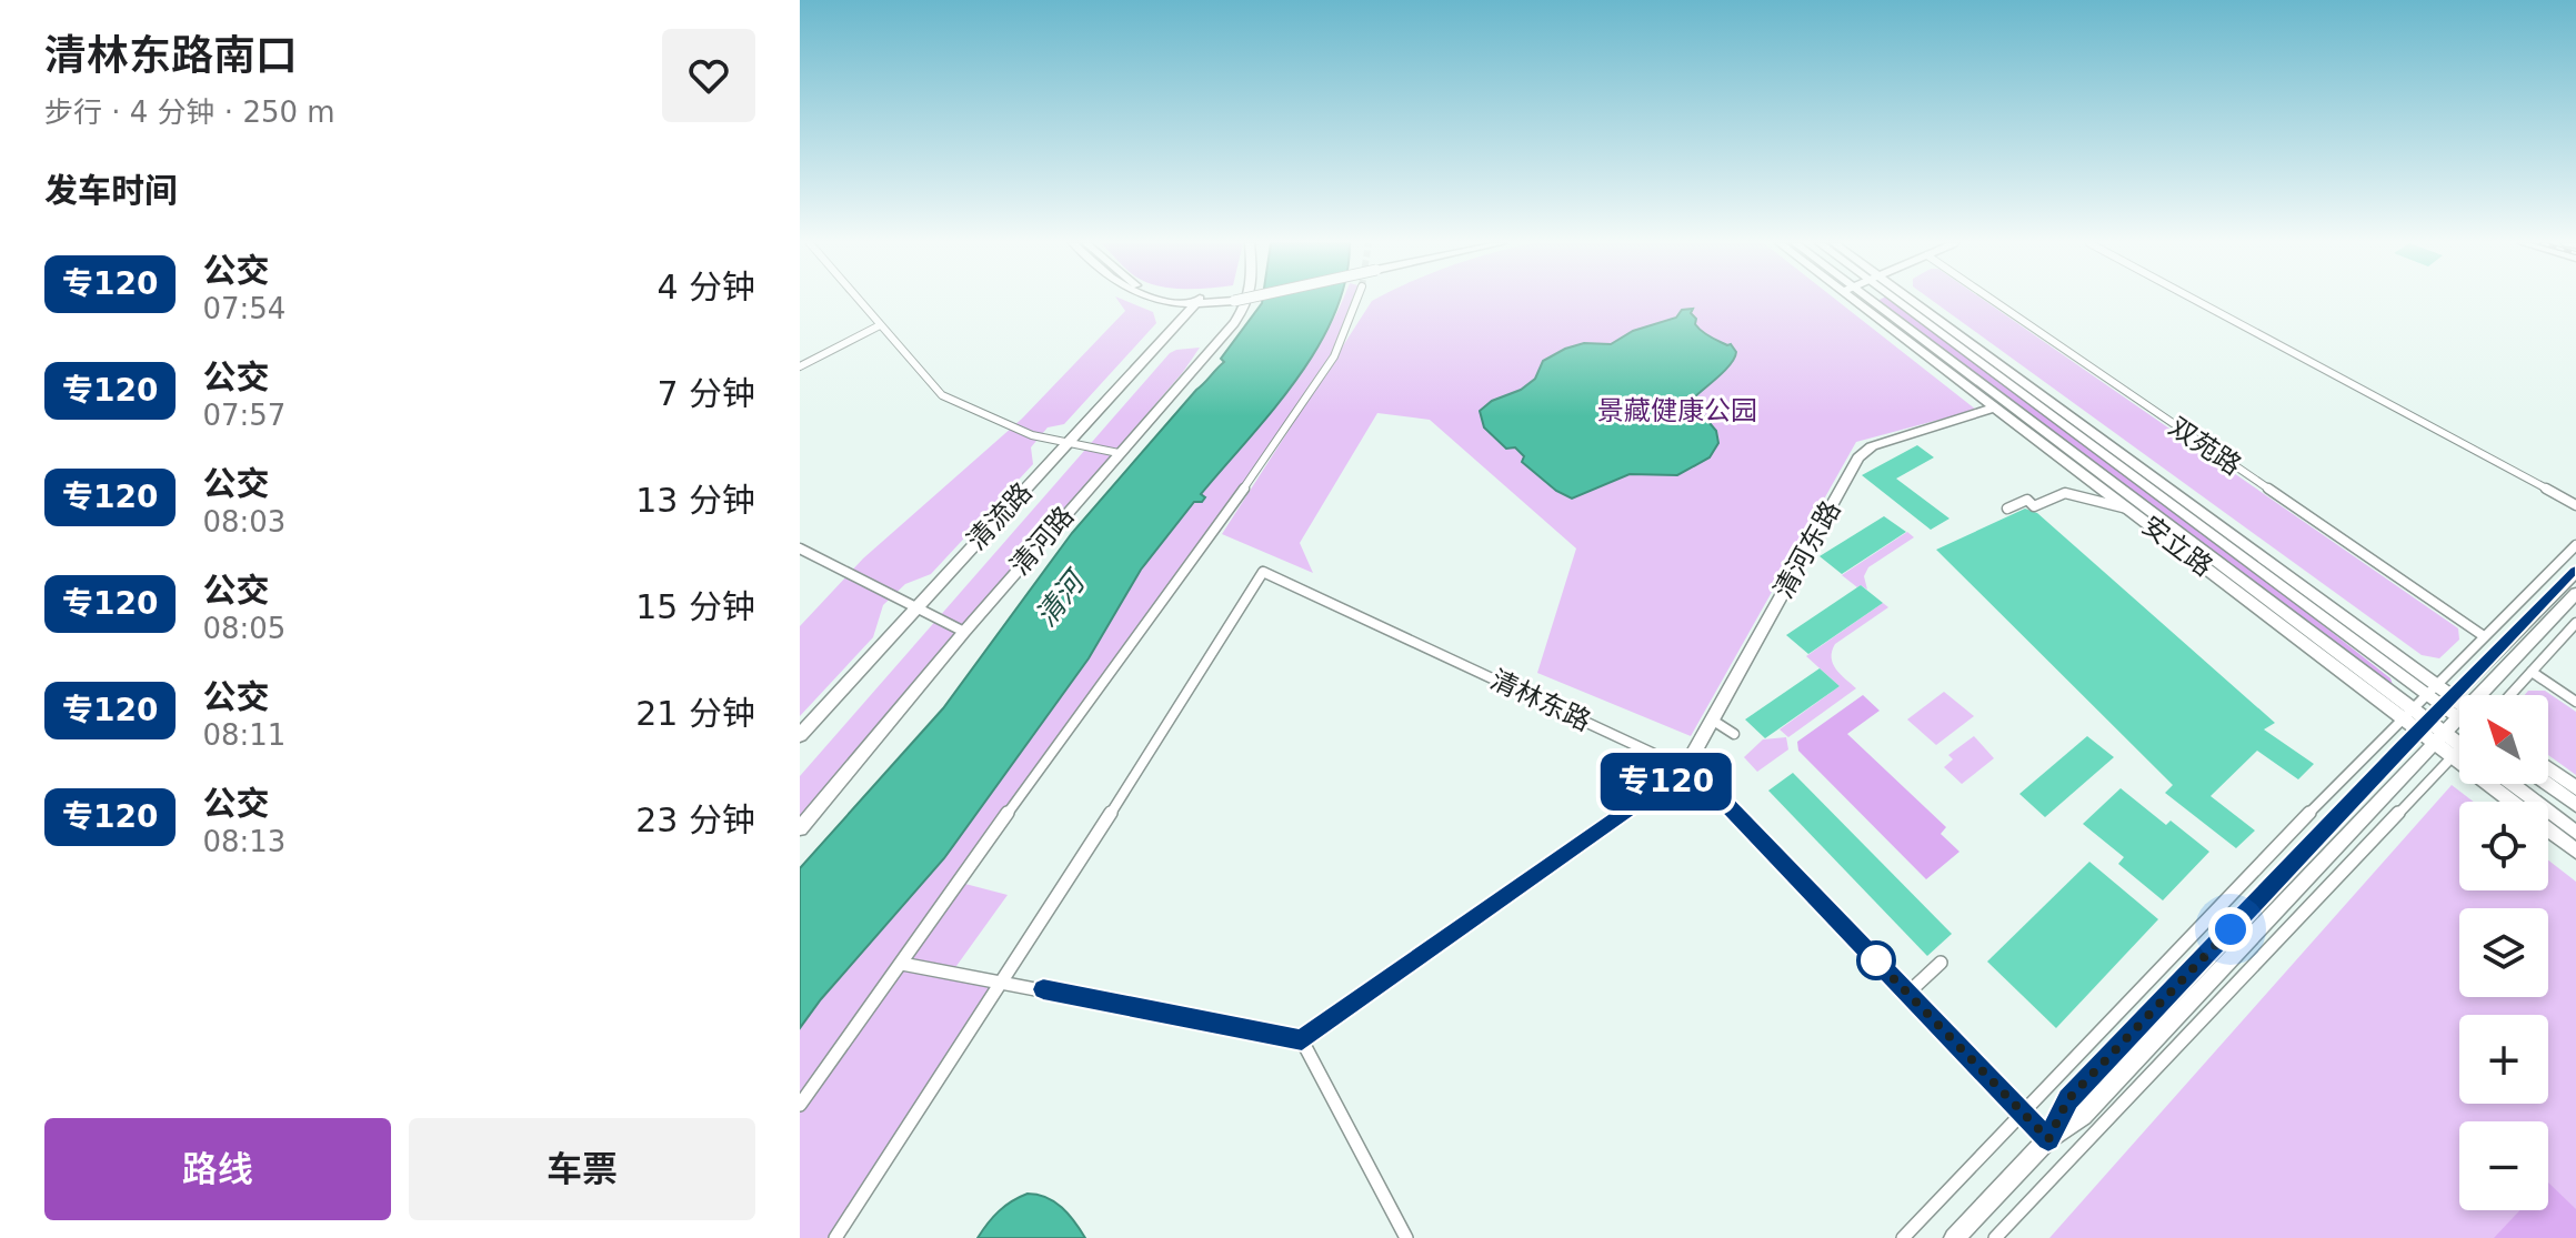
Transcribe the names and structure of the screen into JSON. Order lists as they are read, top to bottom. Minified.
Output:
{"streets":{"street":["双苑路","清流路","清河路","安立路","清河东路","清林东路"]},"crossings":[["安立路","清河东路"],["清河东路","清林东路"]],"water":["清河"],"parks":["景藏健康公园"],"lines":["bus line 专120"],"north":"top left","page":{"heading":[["清林东路南口","步行 · 4 分钟 · 250 m"],"发车时间"],"on_map":"专120","list":[{"mark":"专120","name":"公交","note":"07:54","value":"4 分钟"},{"mark":"专120","name":"公交","note":"07:57","value":"7 分钟"},{"mark":"专120","name":"公交","note":"08:03","value":"13 分钟"},{"mark":"专120","name":"公交","note":"08:05","value":"15 分钟"},{"mark":"专120","name":"公交","note":"08:11","value":"21 分钟"},{"mark":"专120","name":"公交","note":"08:13","value":"23 分钟"}],"map_buttons":["+","−"],"buttons":["路线","车票"]}}
